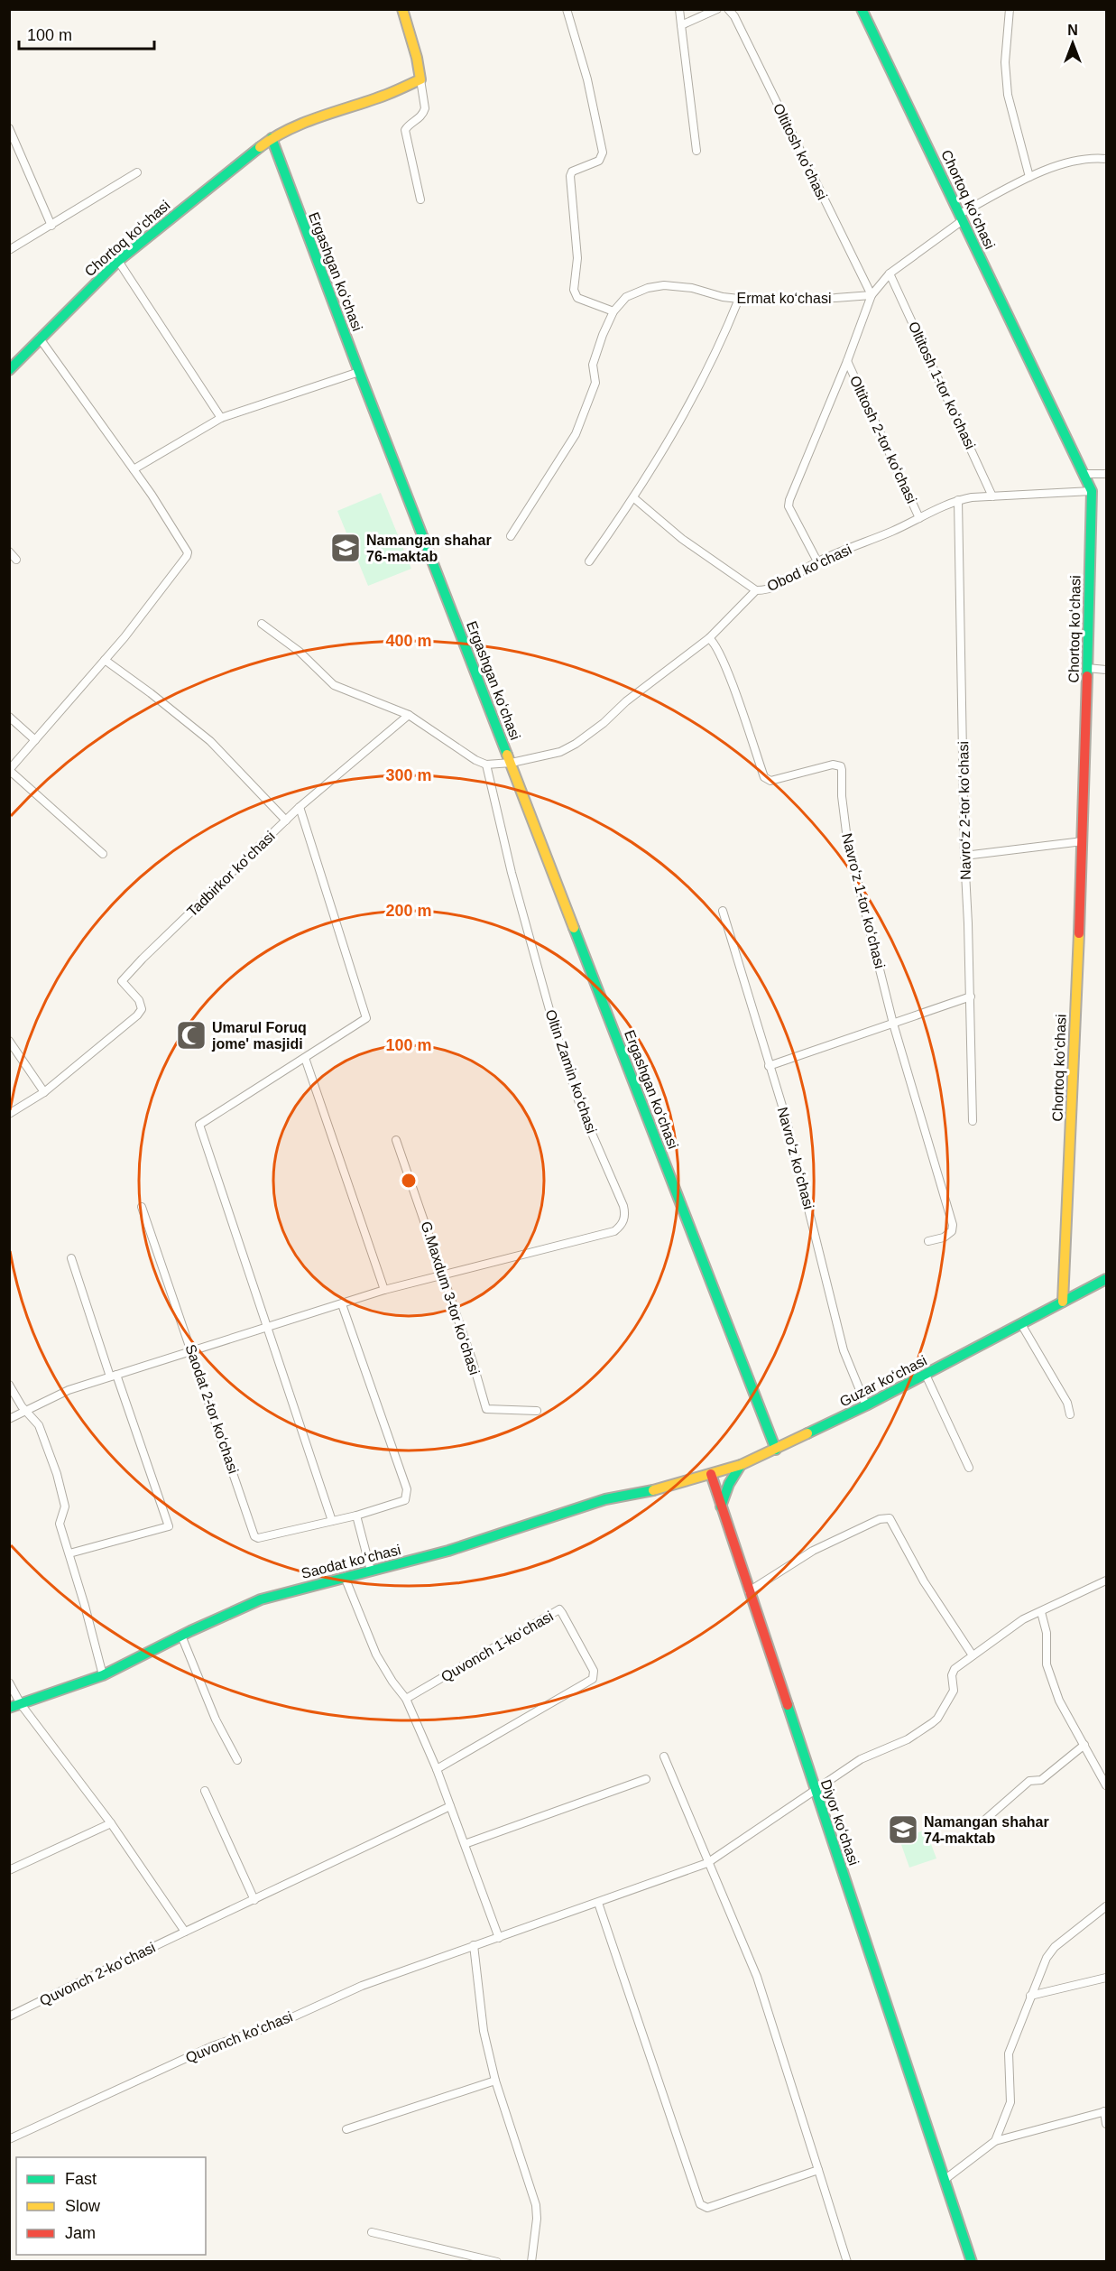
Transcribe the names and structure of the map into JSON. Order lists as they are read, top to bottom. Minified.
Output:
{"streets":{"main road":["Chortoq koʻchasi","Ergashgan koʻchasi","Guzar koʻchasi","Saodat koʻchasi","Diyor koʻchasi"],"street":["Oltitosh koʻchasi","Ermat koʻchasi","Oltitosh 1-tor koʻchasi","Oltitosh 2-tor koʻchasi","Obod koʻchasi","Navroʻz 2-tor koʻchasi","Tadbirkor koʻchasi","Navroʻz 1-tor koʻchasi","Oltin Zamin koʻchasi","Navroʻz koʻchasi","G.Maxdum 3-tor koʻchasi","Saodat 2-tor koʻchasi","Quvonch 1-koʻchasi","Quvonch 2-koʻchasi","Quvonch koʻchasi"]},"crossings":[["Oltitosh koʻchasi","Ermat koʻchasi"],["Chortoq koʻchasi","Ergashgan koʻchasi"],["Chortoq koʻchasi","Obod koʻchasi"],["Chortoq koʻchasi","Guzar koʻchasi"],["Ergashgan koʻchasi","Obod koʻchasi"],["Ergashgan koʻchasi","Guzar koʻchasi"],["Oltitosh 1-tor koʻchasi","Obod koʻchasi"],["Oltitosh 2-tor koʻchasi","Obod koʻchasi"],["Obod koʻchasi","Navroʻz 2-tor koʻchasi"],["Obod koʻchasi","Navroʻz 1-tor koʻchasi"],["Oltin Zamin koʻchasi","G.Maxdum 3-tor koʻchasi"],["Navroʻz koʻchasi","Guzar koʻchasi"],["Guzar koʻchasi","Saodat koʻchasi"],["Guzar koʻchasi","Diyor koʻchasi"],["Saodat koʻchasi","Diyor koʻchasi"]],"places":{"school or university":["Namangan shahar 76-maktab","Namangan shahar 74-maktab"],"mosque":["Umarul Foruq jome' masjidi"]},"legend":["Fast","Slow","Jam"],"scale_bar":"100 m","north":"top","rings":["400 m","300 m","200 m","100 m"]}
